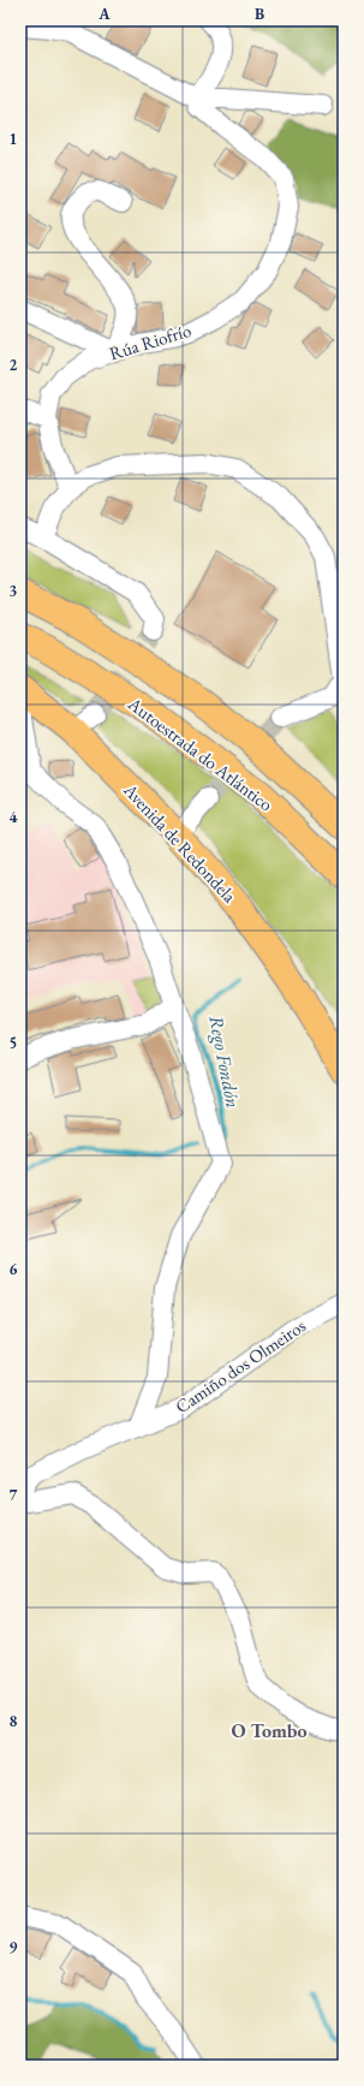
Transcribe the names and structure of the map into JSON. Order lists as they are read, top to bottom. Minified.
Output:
{"streets":{"highway":["Autoestrada do Atlántico","Avenida de Redondela"],"street":["Rúa Riofrío","Camiño dos Olmeiros"]},"districts":["O Tombo"],"water":["Rego Fondón"],"grid":{"columns":["A","B"],"rows":["1","2","3","4","5","6","7","8","9"]}}
